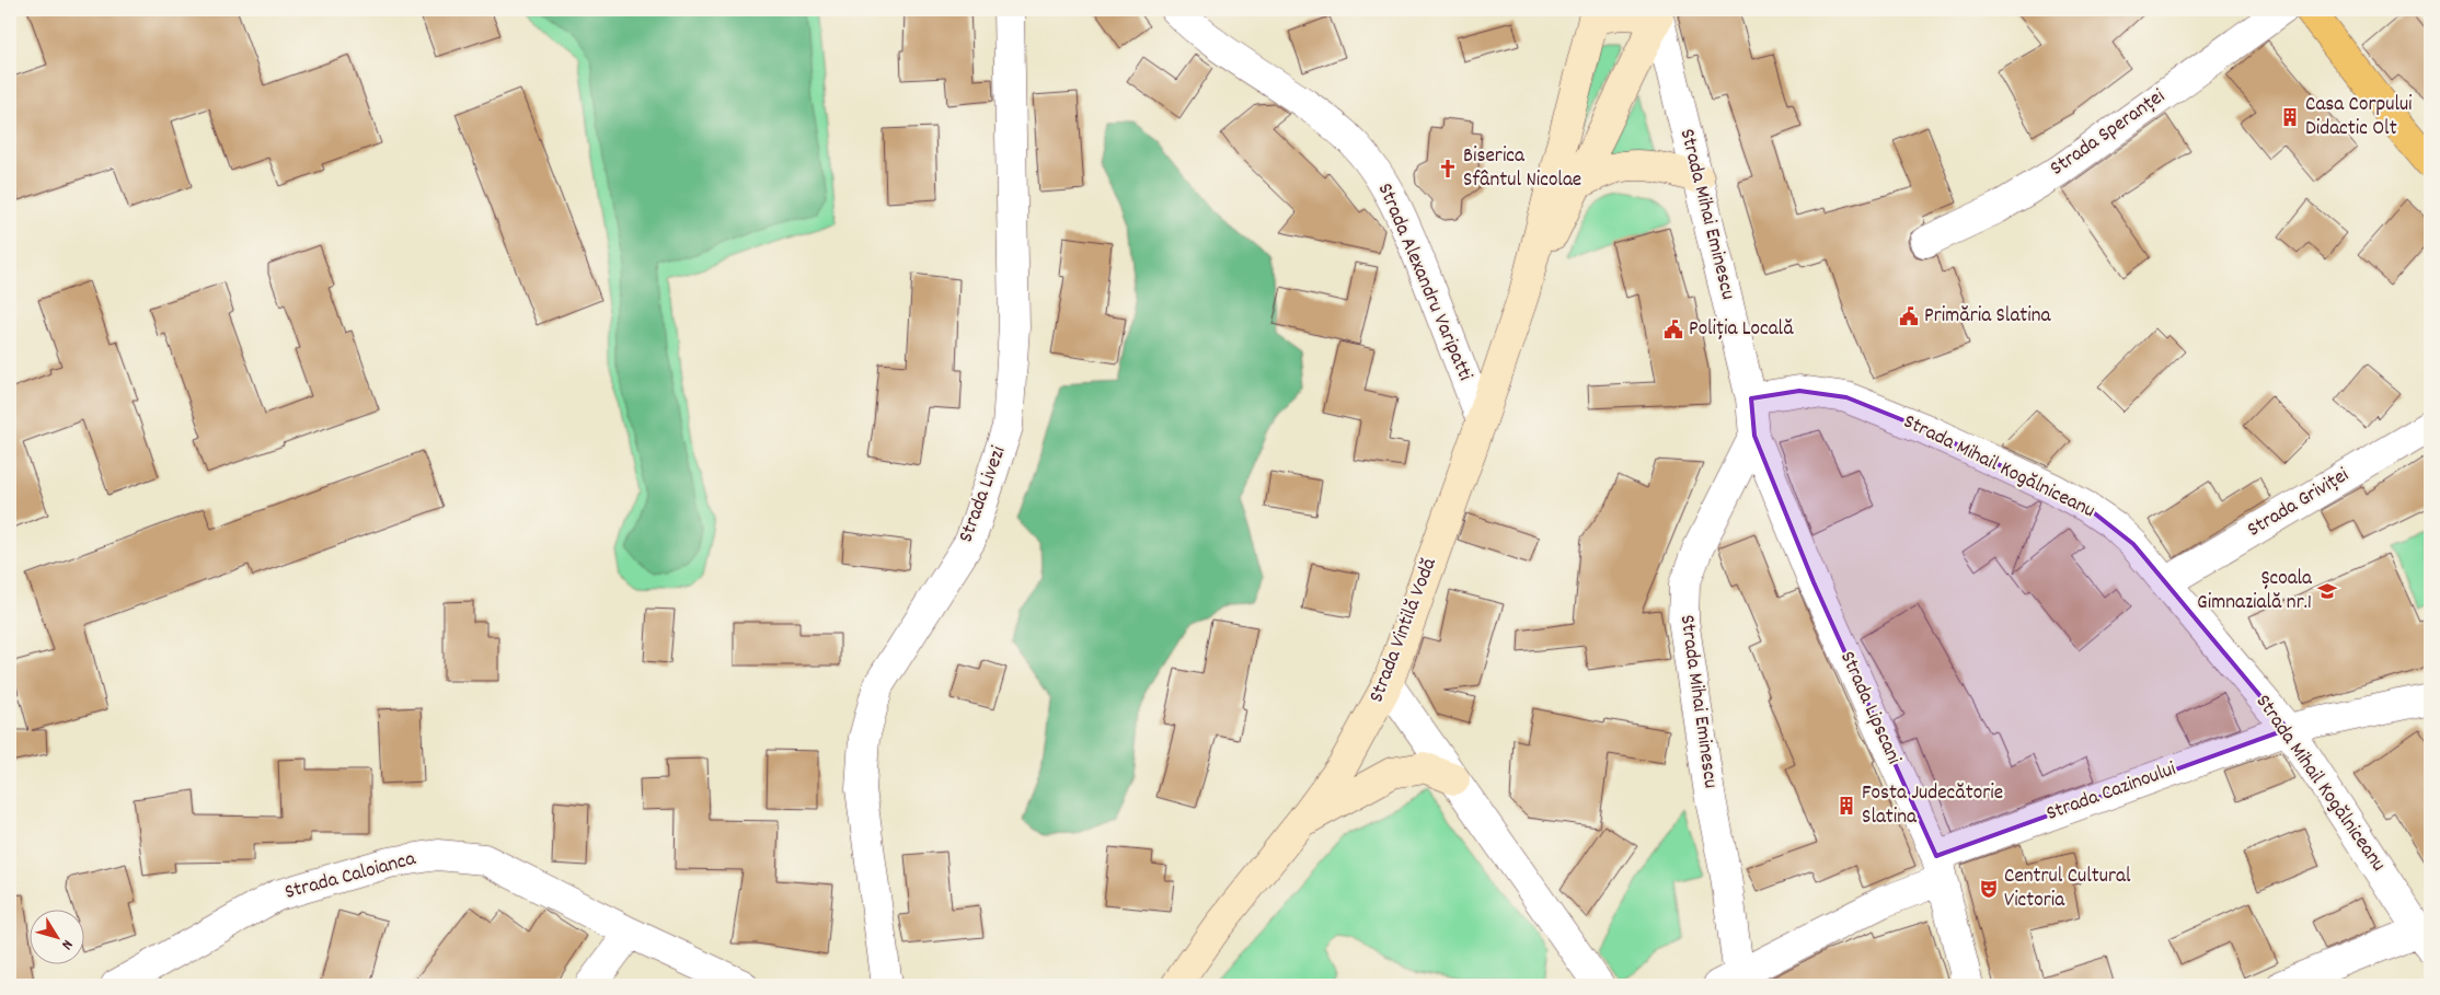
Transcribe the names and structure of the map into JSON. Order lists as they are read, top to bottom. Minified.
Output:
{"streets":{"main road":["Strada Vintilă Vodă"],"street":["Strada Speranței","Strada Mihai Eminescu","Strada Alexandru Varipatti","Strada Mihail Kogălniceanu","Strada Livezi","Strada Griviței","Strada Lipscani","Strada Cazinoului","Strada Caloianca"]},"crossings":[["Strada Mihai Eminescu","Strada Mihail Kogălniceanu"],["Strada Mihai Eminescu","Strada Vintilă Vodă"],["Strada Mihai Eminescu","Strada Lipscani"],["Strada Mihai Eminescu","Strada Cazinoului"],["Strada Alexandru Varipatti","Strada Vintilă Vodă"],["Strada Mihail Kogălniceanu","Strada Griviței"],["Strada Mihail Kogălniceanu","Strada Cazinoului"],["Strada Lipscani","Strada Cazinoului"]],"places":{"building":["Casa Corpului Didactic Olt","Fosta Judecătorie Slatina"],"church":["Biserica Sfântul Nicolae"],"public building":["Primăria Slatina","Poliția Locală"],"school or university":["Școala Gimnazială nr.1"],"theatre":["Centrul Cultural Victoria"]},"north":"bottom right"}
